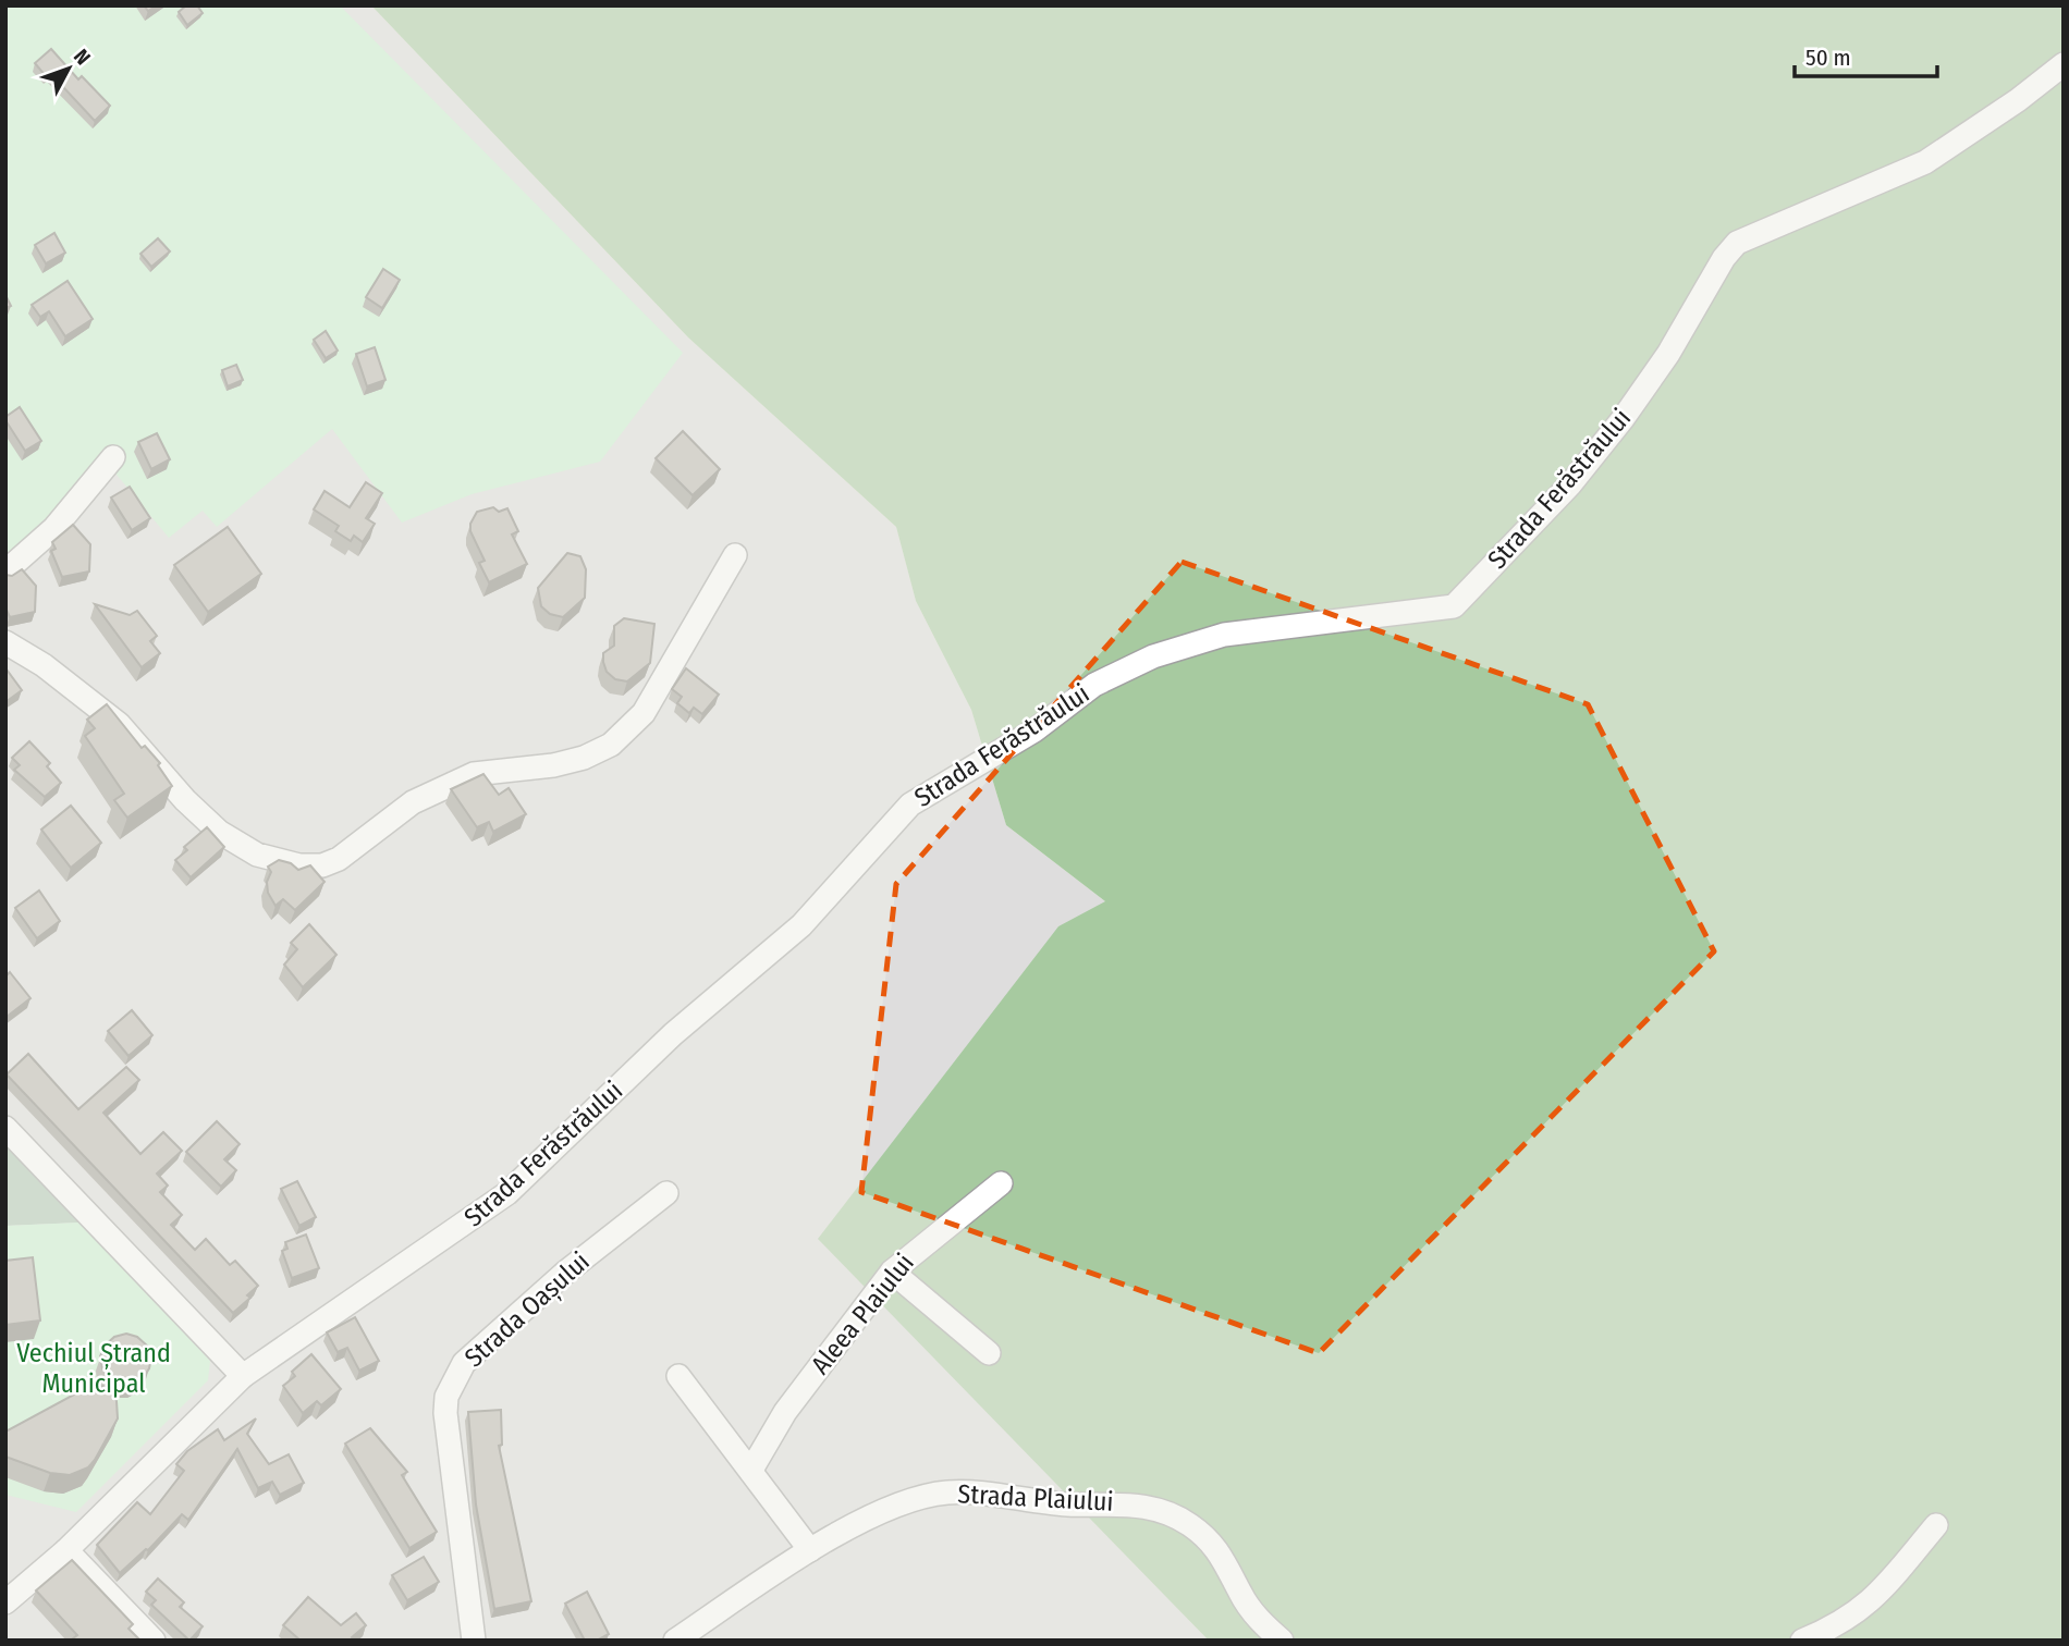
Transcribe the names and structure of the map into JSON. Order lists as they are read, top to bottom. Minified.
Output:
{"streets":{"street":["Strada Ferăstrăului","Strada Oașului","Aleea Plaiului","Strada Plaiului"]},"parks":["Vechiul Ștrand Municipal"],"scale_bar":"50 m","north":"top right"}
